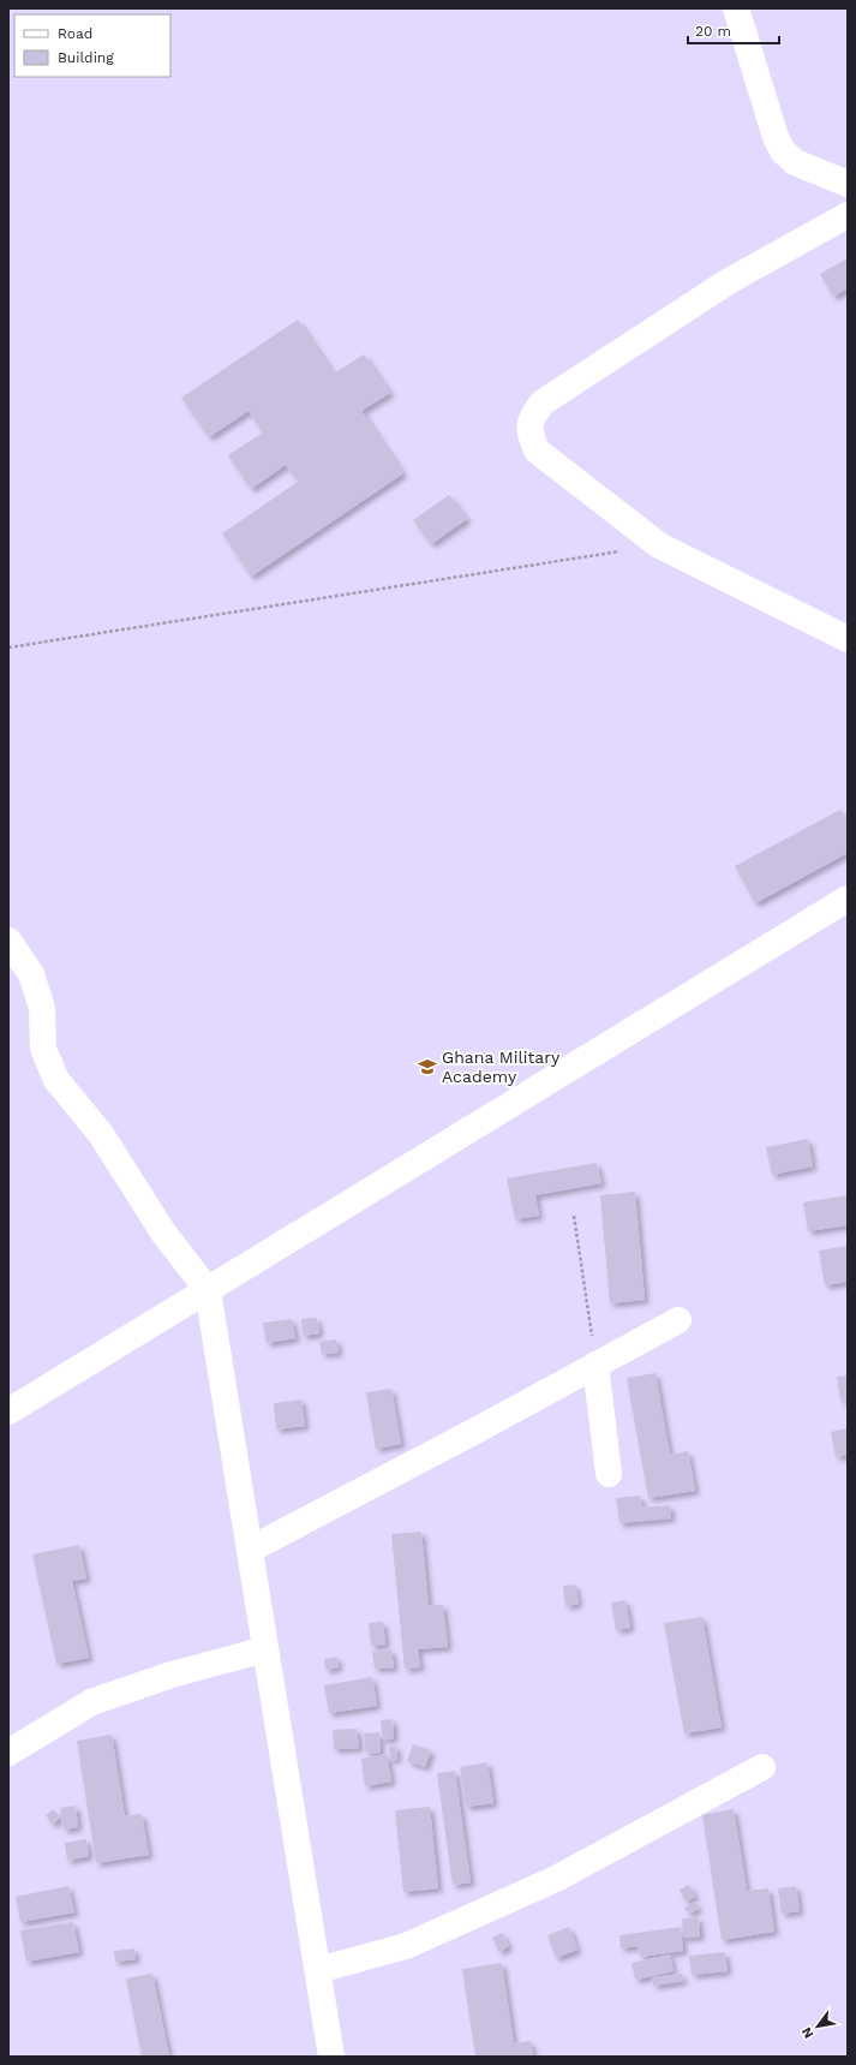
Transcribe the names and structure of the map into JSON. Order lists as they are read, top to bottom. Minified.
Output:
{"places":{"school or university":["Ghana Military Academy"]},"legend":["Road","Building"],"scale_bar":"20 m","north":"bottom left"}
